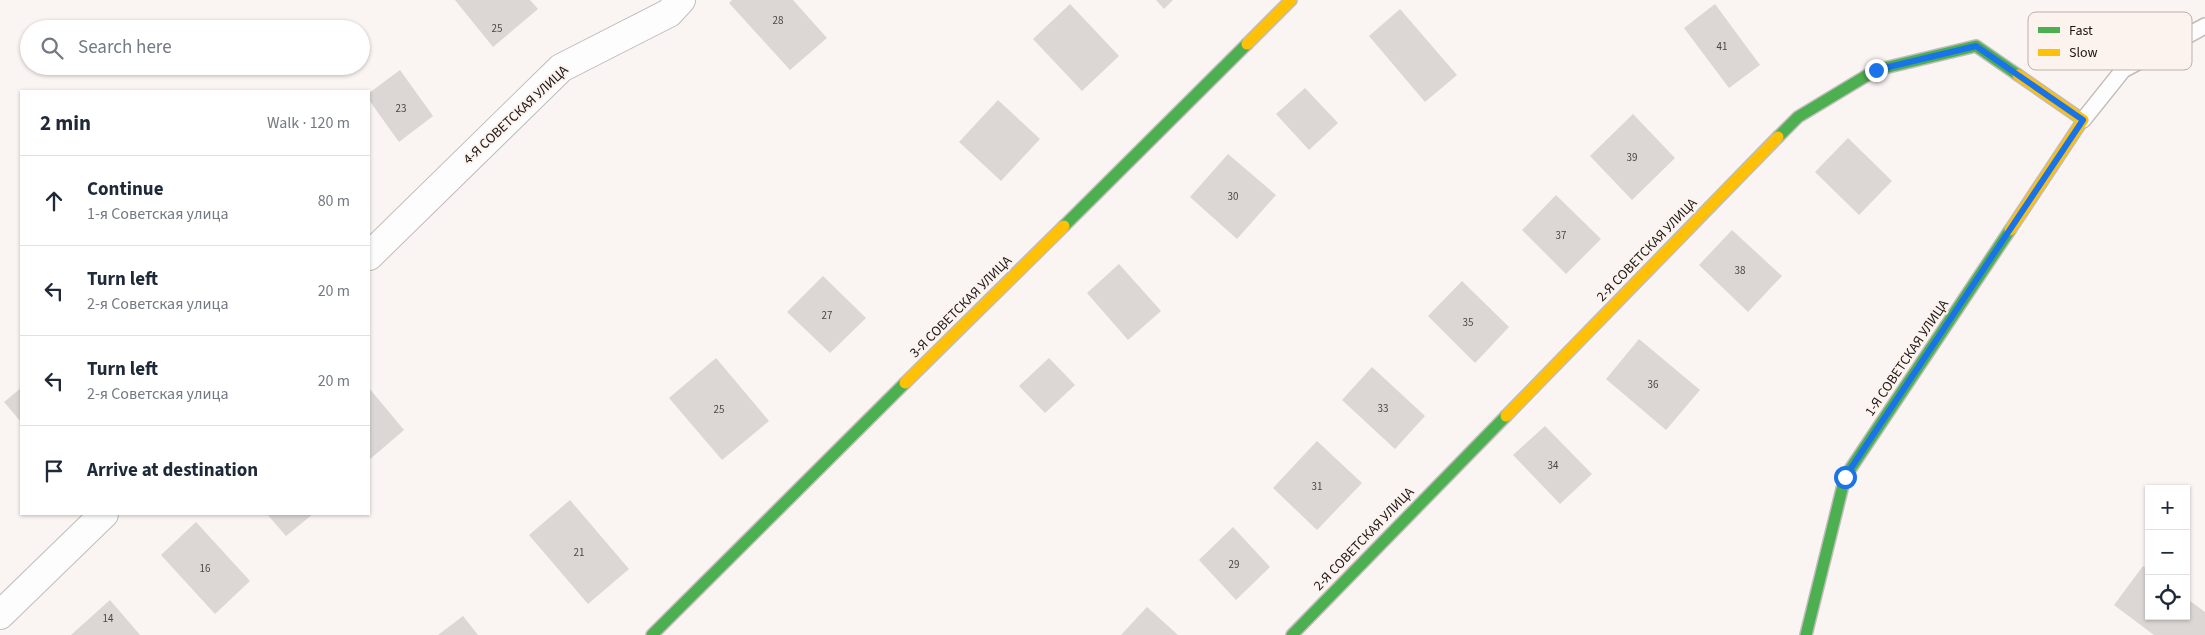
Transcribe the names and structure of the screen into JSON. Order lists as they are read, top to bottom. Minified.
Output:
{"streets":{"street":["4-Я СОВЕТСКАЯ УЛИЦА","2-Я СОВЕТСКАЯ УЛИЦА","3-Я СОВЕТСКАЯ УЛИЦА","1-Я СОВЕТСКАЯ УЛИЦА"]},"crossings":[["2-Я СОВЕТСКАЯ УЛИЦА","1-Я СОВЕТСКАЯ УЛИЦА"]],"house_numbers":["28","25","41","23","39","30","37","38","27","35","36","33","25","34","31","21","29","16","14"],"legend":["Fast","Slow"],"page":{"search":"Search here","heading":["2 min","Walk · 120 m"],"list":[["Continue","1-я Советская улица","80 m"],["Turn left","2-я Советская улица","20 m"],["Turn left","2-я Советская улица","20 m"],"Arrive at destination"],"map_buttons":["+","−"]}}
